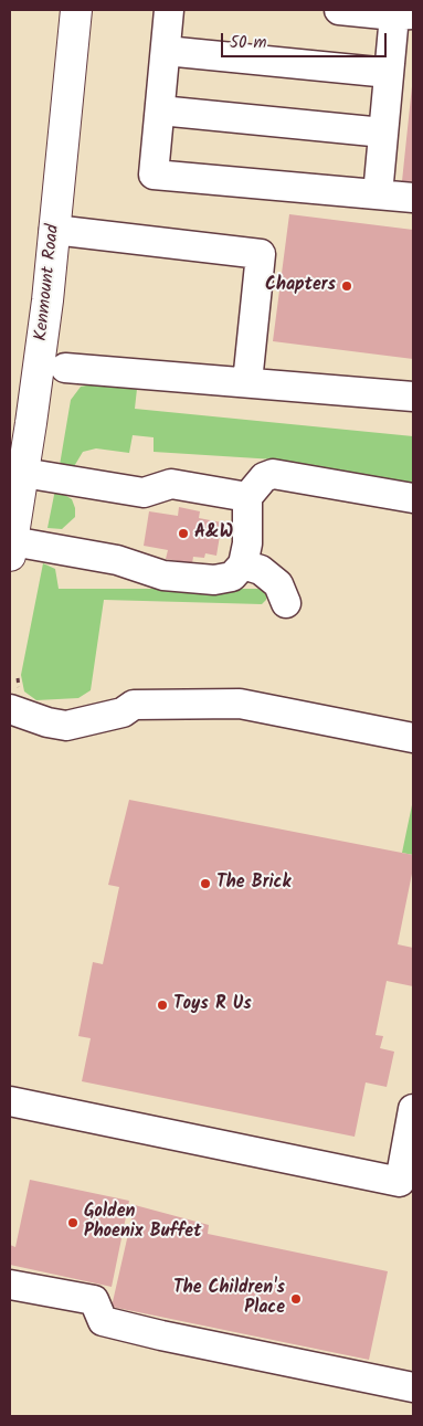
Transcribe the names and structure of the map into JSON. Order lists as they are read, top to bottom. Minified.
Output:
{"streets":{"main road":["Kenmount Road"]},"places":["Chapters","A&W","The Brick","Toys R Us","Golden Phoenix Buffet","The Children's Place"],"scale_bar":"50 m"}
